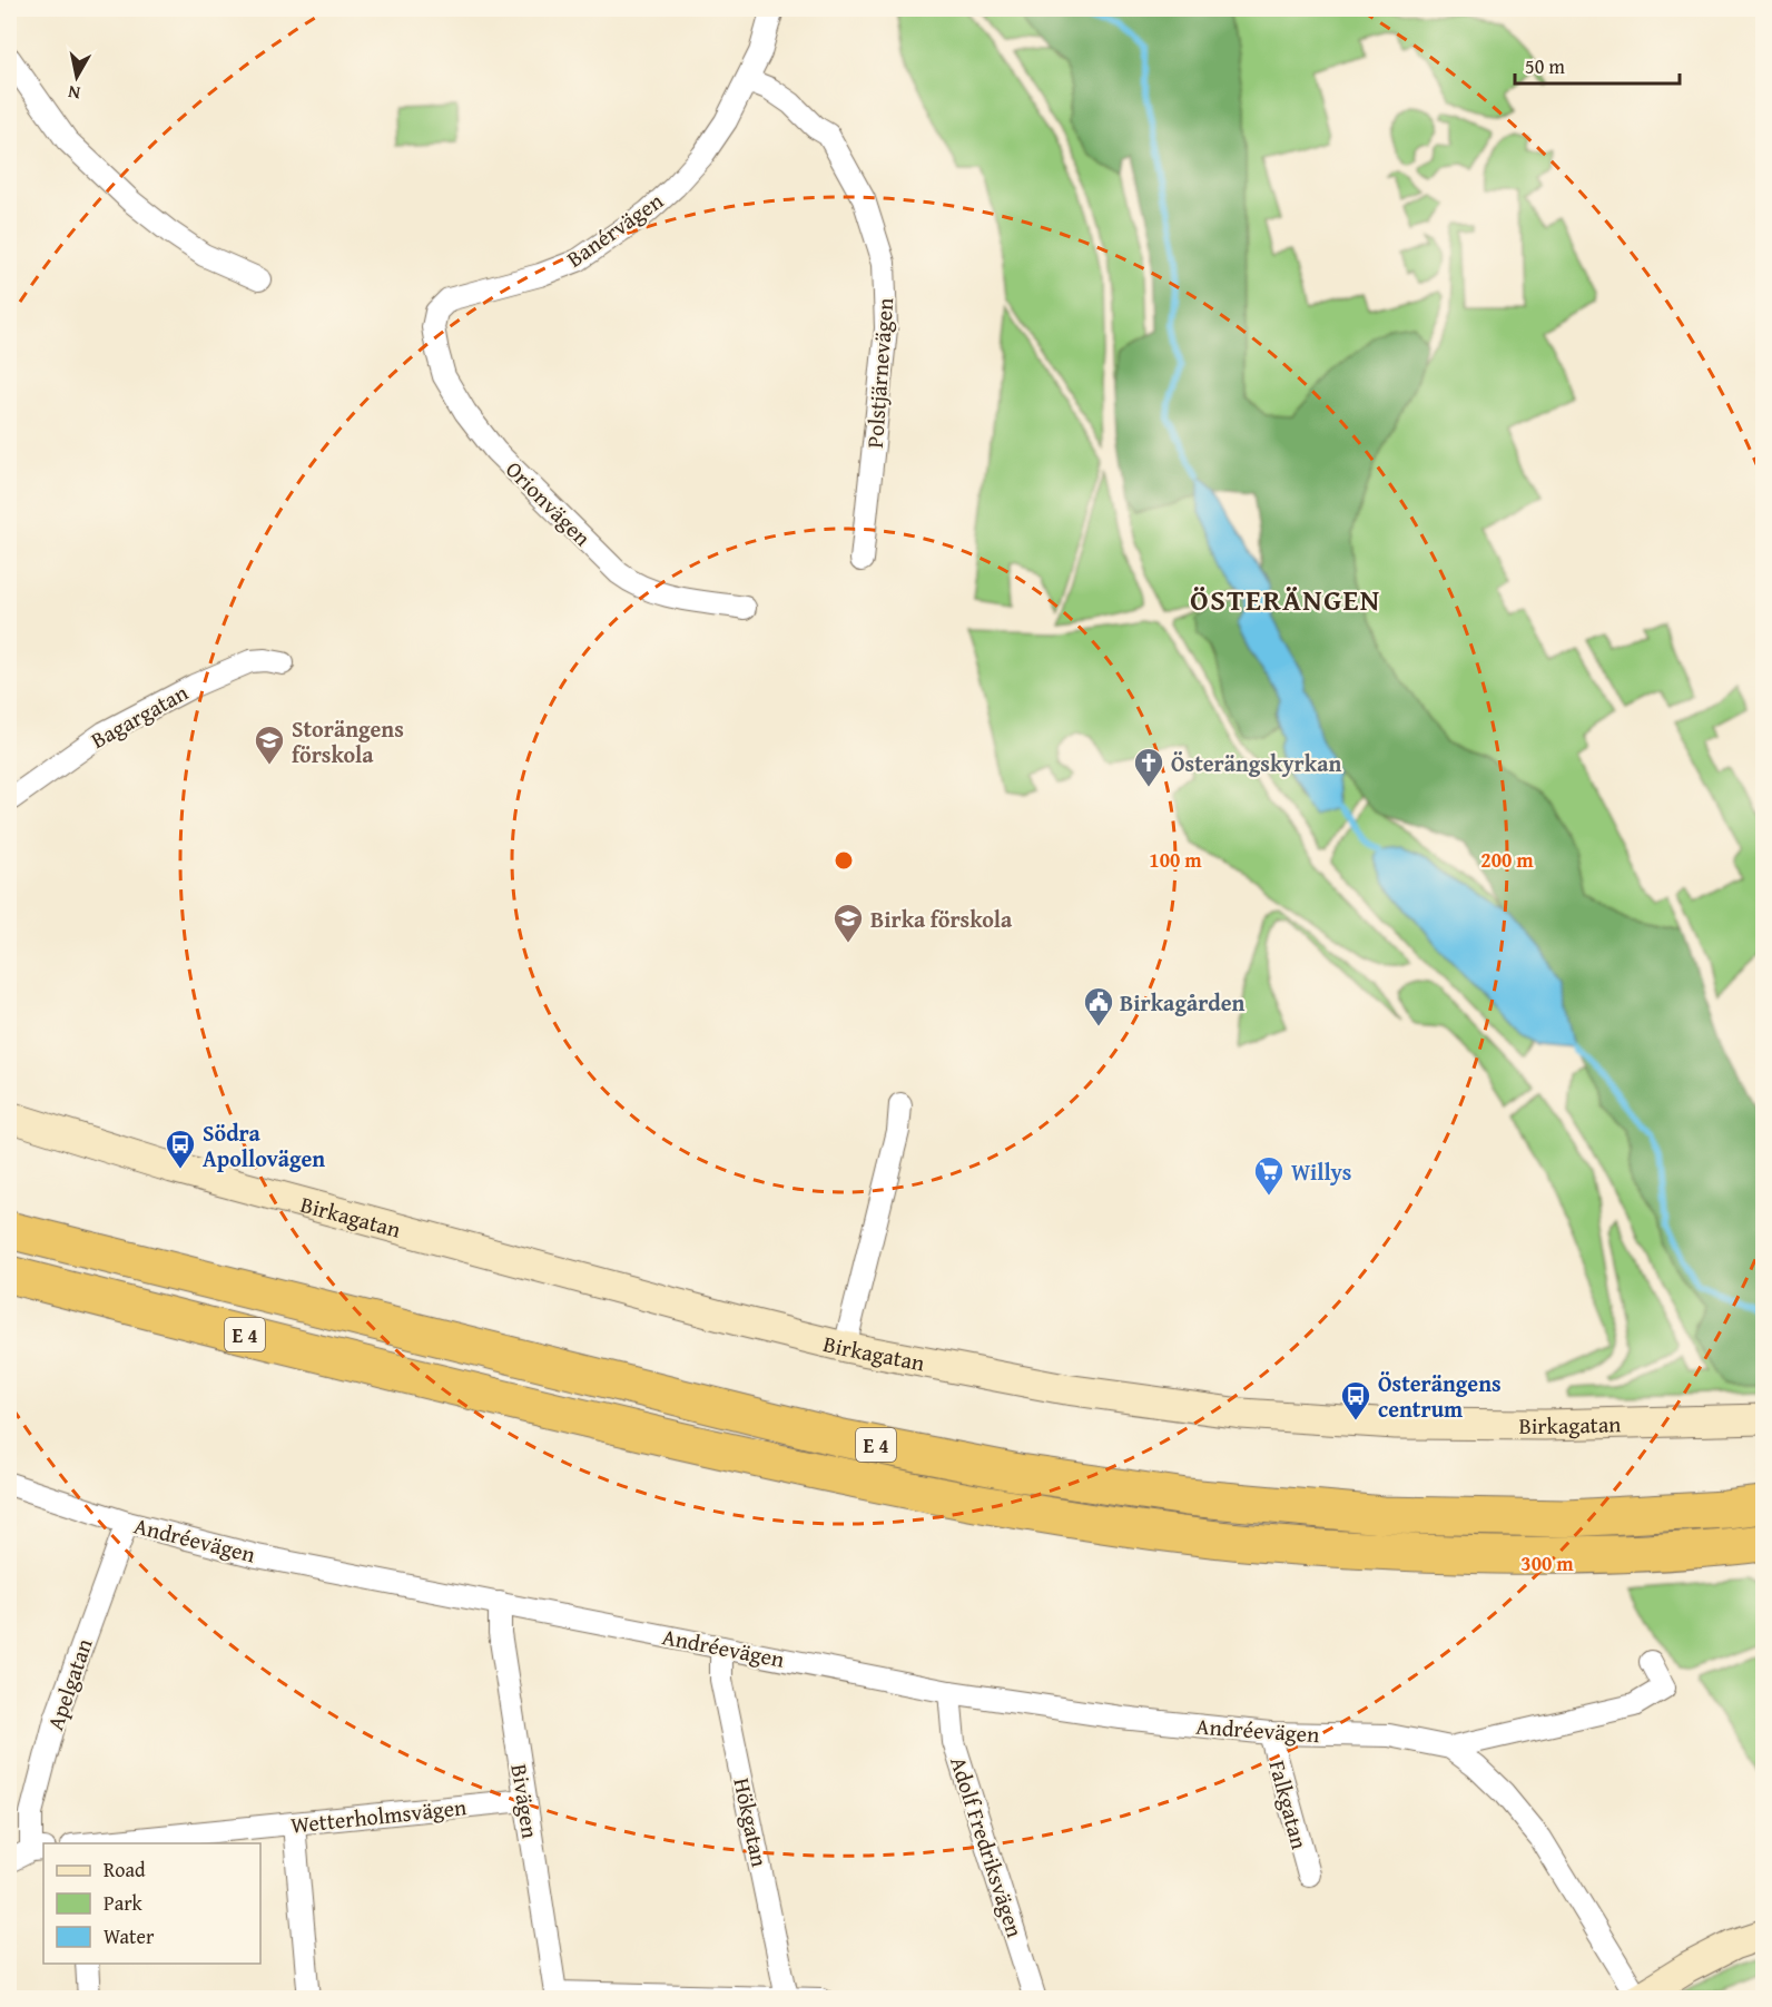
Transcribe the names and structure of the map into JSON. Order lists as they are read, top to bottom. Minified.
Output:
{"streets":{"highway":["E 4"],"street":["Banérvägen","Polstjärnevägen","Orionvägen","Bagargatan","Birkagatan","Andréevägen","Apelgatan","Bivägen","Falkgatan","Wetterholmsvägen","Hökgatan","Adolf Fredriksvägen"]},"crossings":[["Banérvägen","Polstjärnevägen"],["Banérvägen","Orionvägen"],["Andréevägen","Apelgatan"],["Andréevägen","Bivägen"],["Andréevägen","Falkgatan"],["Andréevägen","Hökgatan"],["Andréevägen","Adolf Fredriksvägen"],["Bivägen","Wetterholmsvägen"]],"districts":["ÖSTERÄNGEN"],"places":{"school or university":["Storängens förskola","Birka förskola"],"church":["Österängskyrkan"],"public building":["Birkagården"],"bus stop":["Södra Apollovägen","Österängens centrum"],"supermarket":["Willys"]},"legend":["Road","Park","Water"],"scale_bar":"50 m","north":"bottom","rings":["100 m","200 m","300 m"]}
